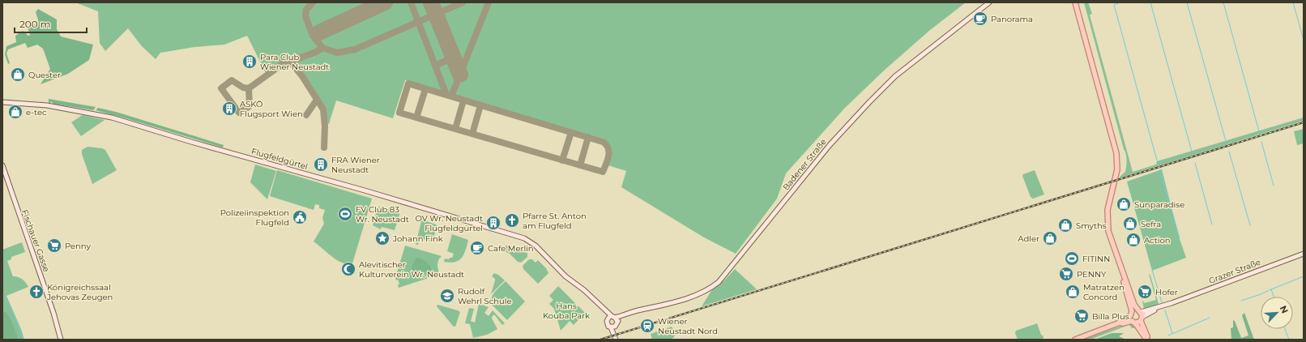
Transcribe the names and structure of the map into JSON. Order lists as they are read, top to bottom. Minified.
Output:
{"streets":{"street":["Flugfeldgürtel","Badener Straße","Fischauer Gasse","Grazer Straße"]},"crossings":[["Flugfeldgürtel","Badener Straße"]],"parks":["Hans Kouba Park"],"places":{"cafe":["Panorama","Cafe Merlin"],"building":["Para Club Wiener Neustadt","ASKÖ Flugsport Wien","FRA Wiener Neustadt","OV Wr. Neustadt Flugfeldgürtel"],"shop":["Quester","e-tec","Sunparadise","Sefra","Smyths","Adler","Action","Matratzen Concord"],"sports":["FV Club 83 Wr. Neustadt","FITINN"],"public building":["Polizeiinspektion Flugfeld"],"church":["Pfarre St. Anton am Flugfeld","Königreichssaal Jehovas Zeugen"],"place":["Johann Fink"],"supermarket":["Penny","PENNY","Hofer","Billa Plus"],"mosque":["Alevitischer Kulturverein Wr. Neustadt"],"school or university":["Rudolf Wehrl Schule"],"station":["Wiener Neustadt Nord"]},"scale_bar":"200 m","north":"top right"}
